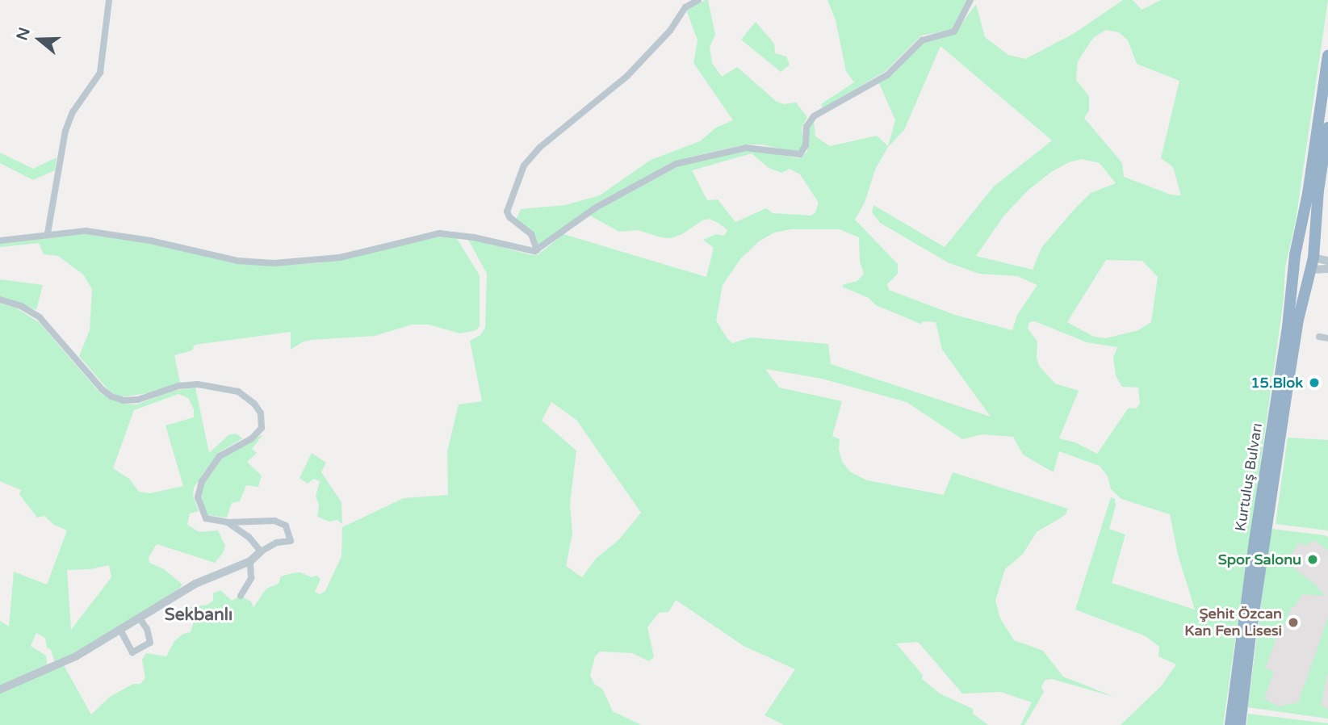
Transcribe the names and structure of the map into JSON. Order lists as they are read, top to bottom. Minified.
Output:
{"streets":{"highway":["Kurtuluş Bulvarı"]},"districts":["Sekbanlı"],"places":["15.Blok","Spor Salonu","Şehit Özcan Kan Fen Lisesi"],"north":"left"}
